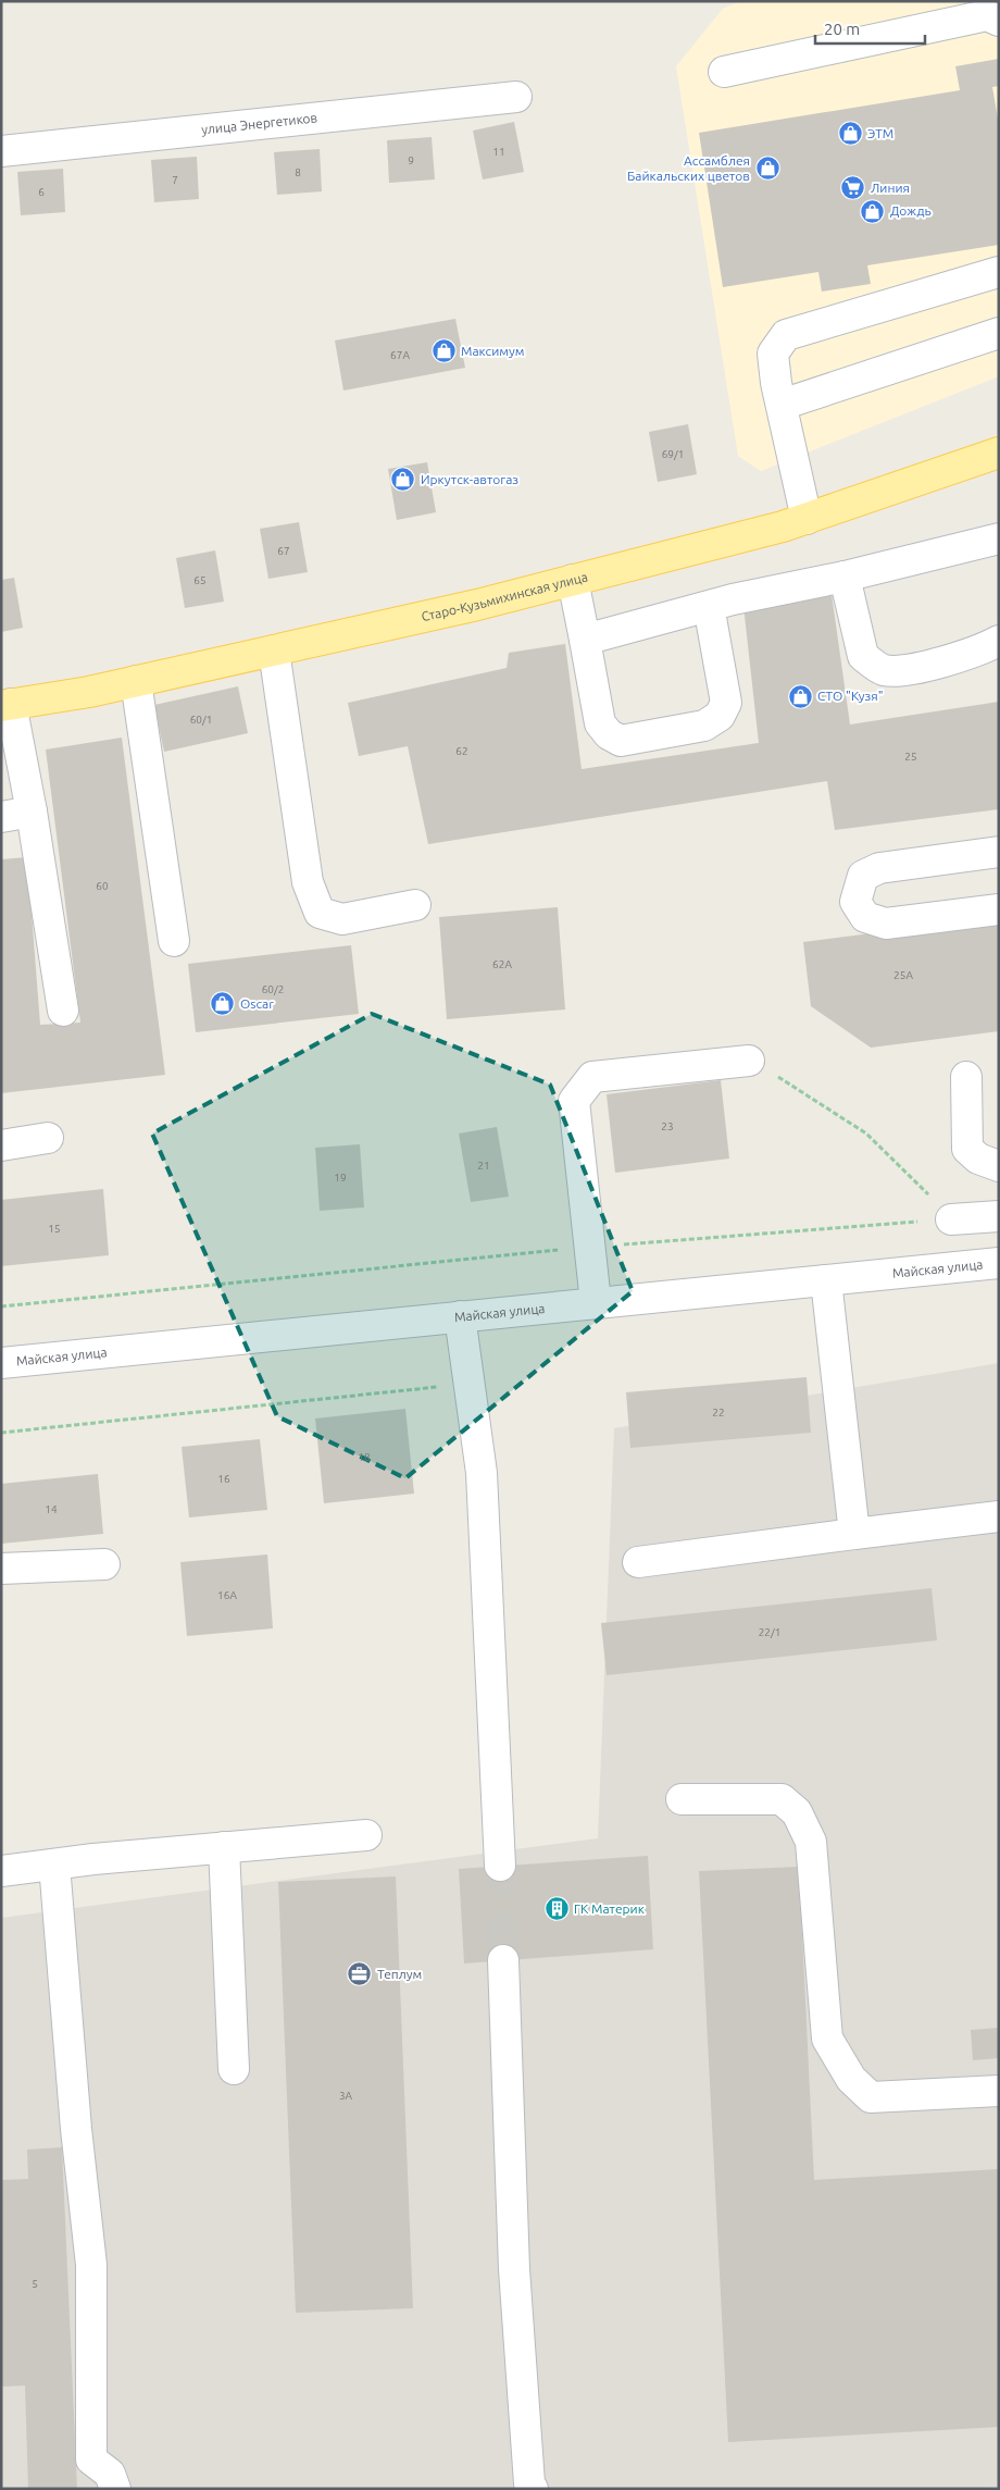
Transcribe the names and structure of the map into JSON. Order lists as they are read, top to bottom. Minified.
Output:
{"streets":{"main road":["Старо-Кузьмихинская улица"],"street":["улица Энергетиков","Майская улица"]},"places":{"shop":["ЭТМ","Ассамблея Байкальских цветов","Дождь","Максимум","Иркутск-автогаз","СТО \"Кузя\"","Oscar"],"supermarket":["Линия"],"building":["ГК Материк"],"office":["Теплум"]},"house_numbers":["11","9","8","7","6","67А","69/1","67","65","60/1","62","25","60","62А","25А","60/2","23","21","19","15","22","18","16","14","16А","22/1","3А","5"],"scale_bar":"20 m"}
